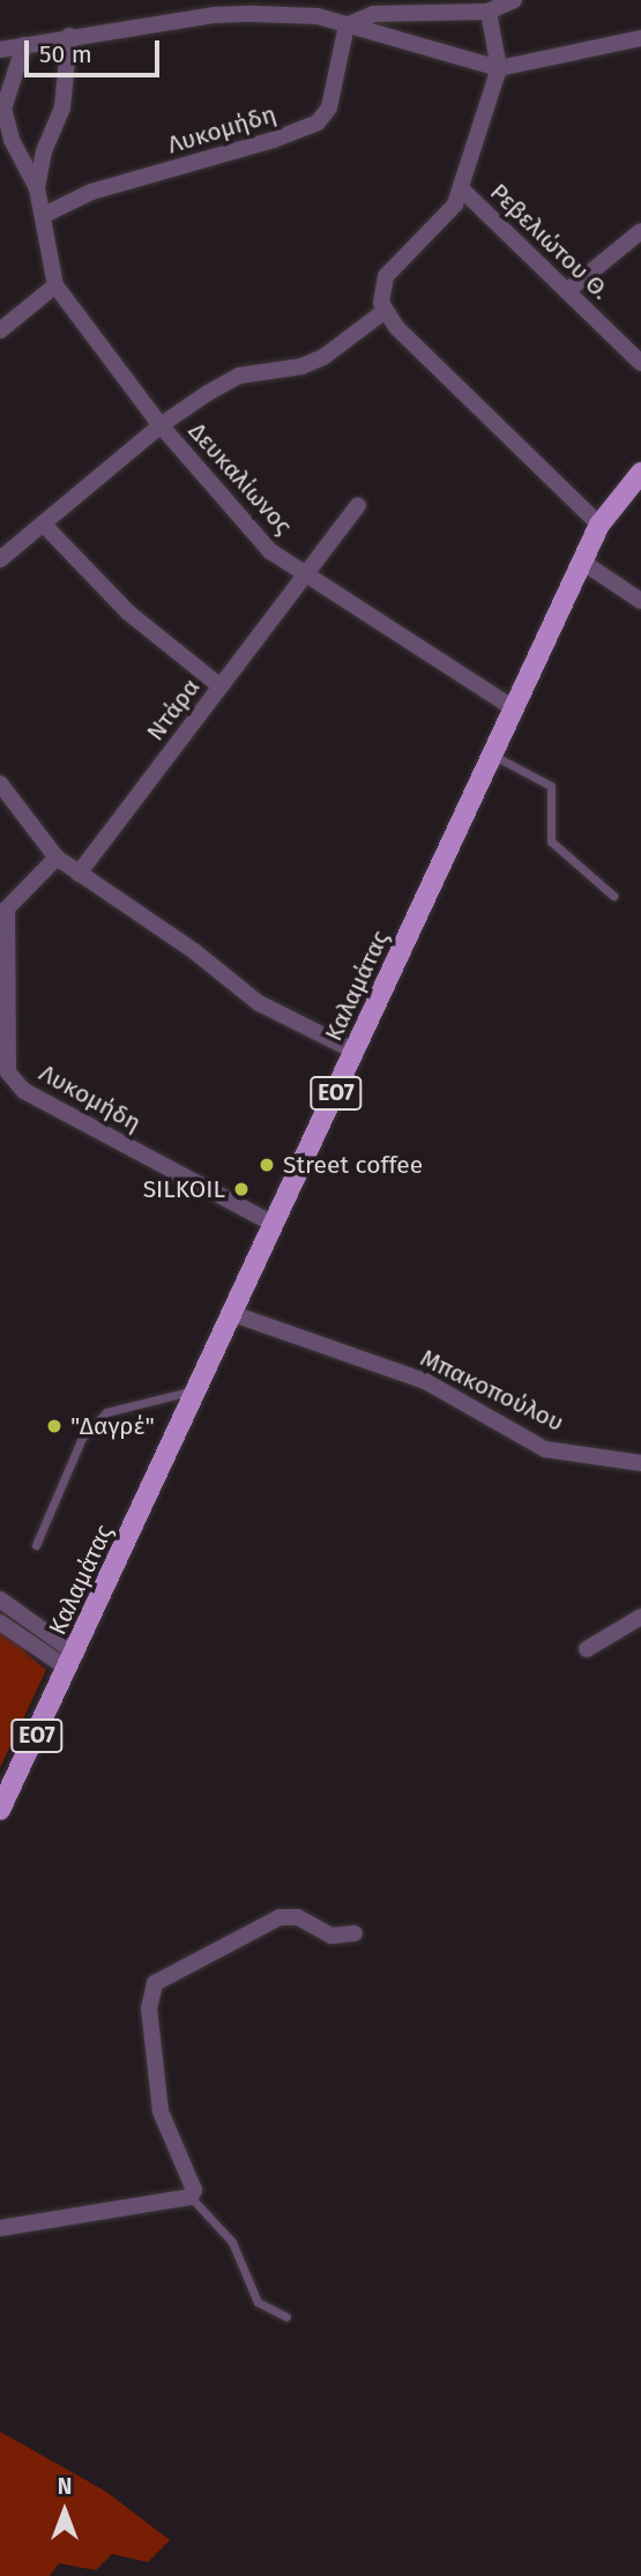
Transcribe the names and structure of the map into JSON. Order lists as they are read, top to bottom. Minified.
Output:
{"streets":{"main road":["Καλαμάτας","ΕΟ7"],"street":["Λυκομήδη","Ρεβελιώτου Θ.","Δευκαλίωνος","Ντάρα","Μπακοπούλου"]},"crossings":[["Λυκομήδη","Καλαμάτας"],["Δευκαλίωνος","Ντάρα"],["Δευκαλίωνος","Καλαμάτας"],["Καλαμάτας","ΕΟ7"],["Καλαμάτας","Μπακοπούλου"]],"places":["Street coffee","SILKOIL","\"Δαγρέ\""],"scale_bar":"50 m","north":"top"}
